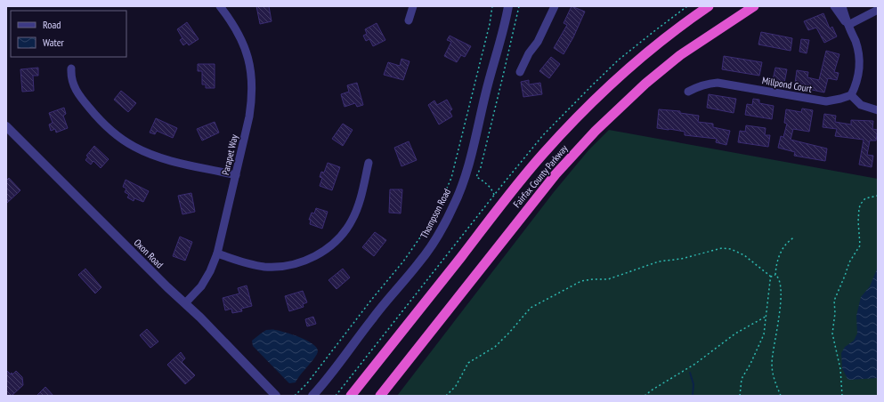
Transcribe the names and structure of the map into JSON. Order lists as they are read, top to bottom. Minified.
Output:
{"streets":{"highway":["Fairfax County Parkway"],"street":["Millpond Court","Parapet Way","Thompson Road","Oxon Road"]},"crossings":[["Parapet Way","Oxon Road"]],"legend":["Road","Water"]}
